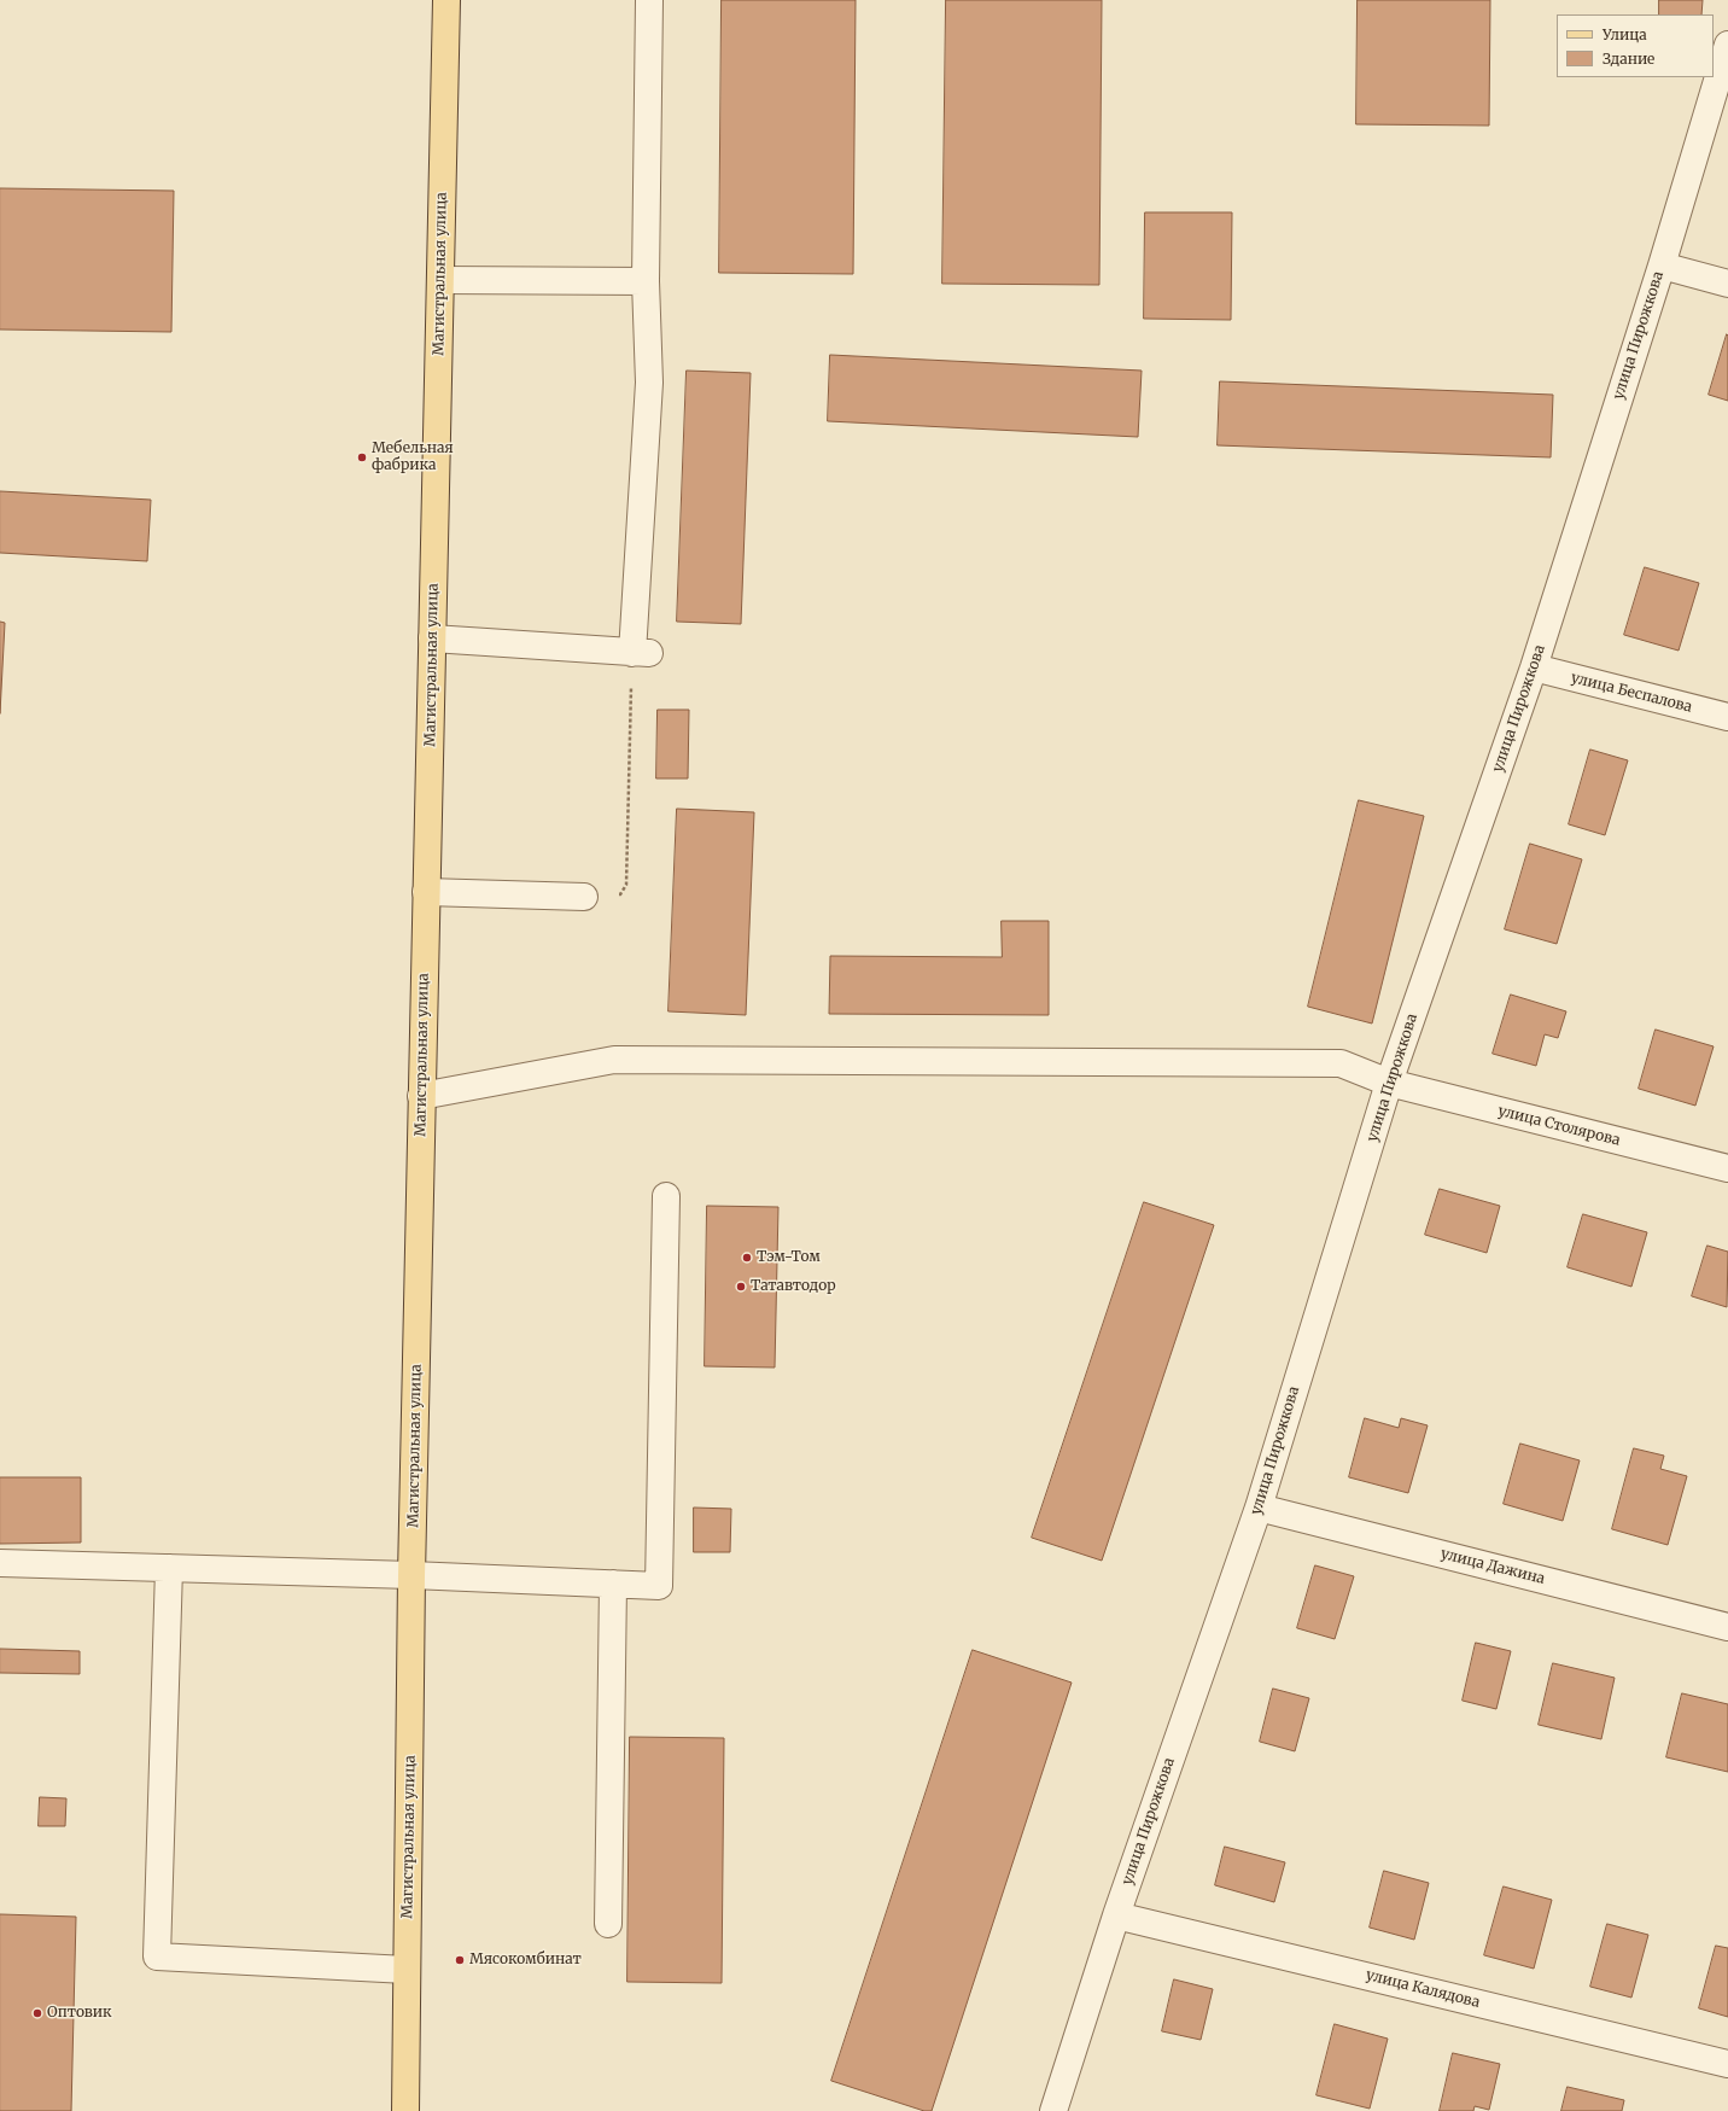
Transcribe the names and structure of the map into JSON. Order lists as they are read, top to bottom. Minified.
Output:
{"streets":{"main road":["Магистральная улица"],"street":["улица Пирожкова","улица Беспалова","улица Столярова","улица Дажина","улица Калядова"]},"crossings":[["Магистральная улица","улица Столярова"],["улица Пирожкова","улица Беспалова"],["улица Пирожкова","улица Столярова"],["улица Пирожкова","улица Дажина"],["улица Пирожкова","улица Калядова"]],"places":["Мебельная фабрика","Тэм-Том","Татавтодор","Мясокомбинат","Оптовик"],"legend":["Улица","Здание"]}
